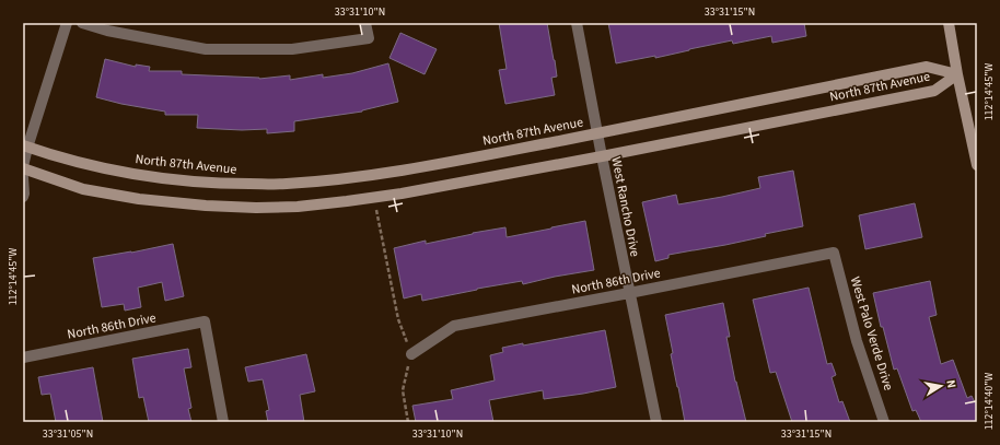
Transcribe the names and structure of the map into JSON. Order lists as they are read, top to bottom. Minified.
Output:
{"streets":{"street":["North 87th Avenue","West Rancho Drive","North 86th Drive","West Palo Verde Drive"]},"crossings":[["North 87th Avenue","West Rancho Drive"],["West Rancho Drive","North 86th Drive"],["North 86th Drive","West Palo Verde Drive"]],"north":"right","coordinates":["33°31'10\"N","33°31'15\"N","112°14'45\"W","112°14'40\"W","33°31'05\"N"]}
